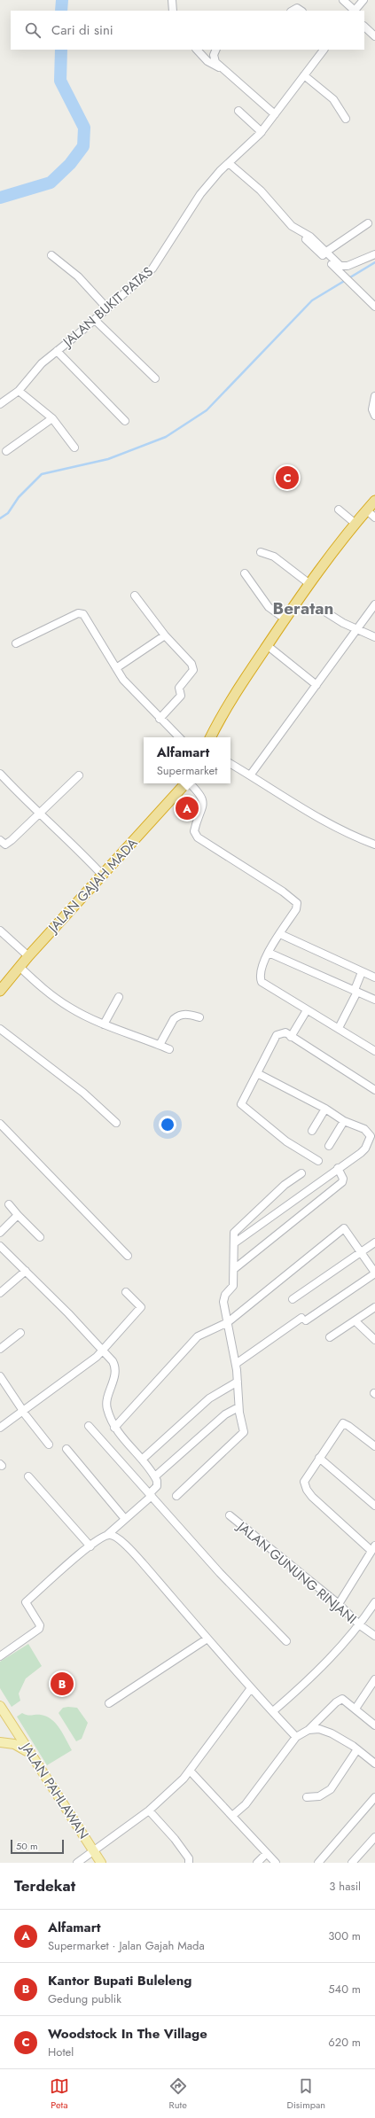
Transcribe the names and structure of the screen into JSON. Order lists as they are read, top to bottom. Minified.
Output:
{"streets":{"highway":["JALAN GAJAH MADA"],"main road":["JALAN PAHLAWAN"],"street":["JALAN BUKIT PATAS","JALAN GUNUNG RINJANI"]},"districts":["Beratan"],"scale_bar":"50 m","page":{"search":"Cari di sini","pins":["C","A","B"],"popup":["Alfamart","Supermarket"],"scale":"50 m","heading":["Terdekat","3 hasil"],"list":[{"mark":"A","name":"Alfamart","note":"Supermarket · Jalan Gajah Mada","value":"300 m"},{"mark":"B","name":"Kantor Bupati Buleleng","note":"Gedung publik","value":"540 m"},{"mark":"C","name":"Woodstock In The Village","note":"Hotel","value":"620 m"}],"nav":["Peta","Rute","Disimpan"]}}
